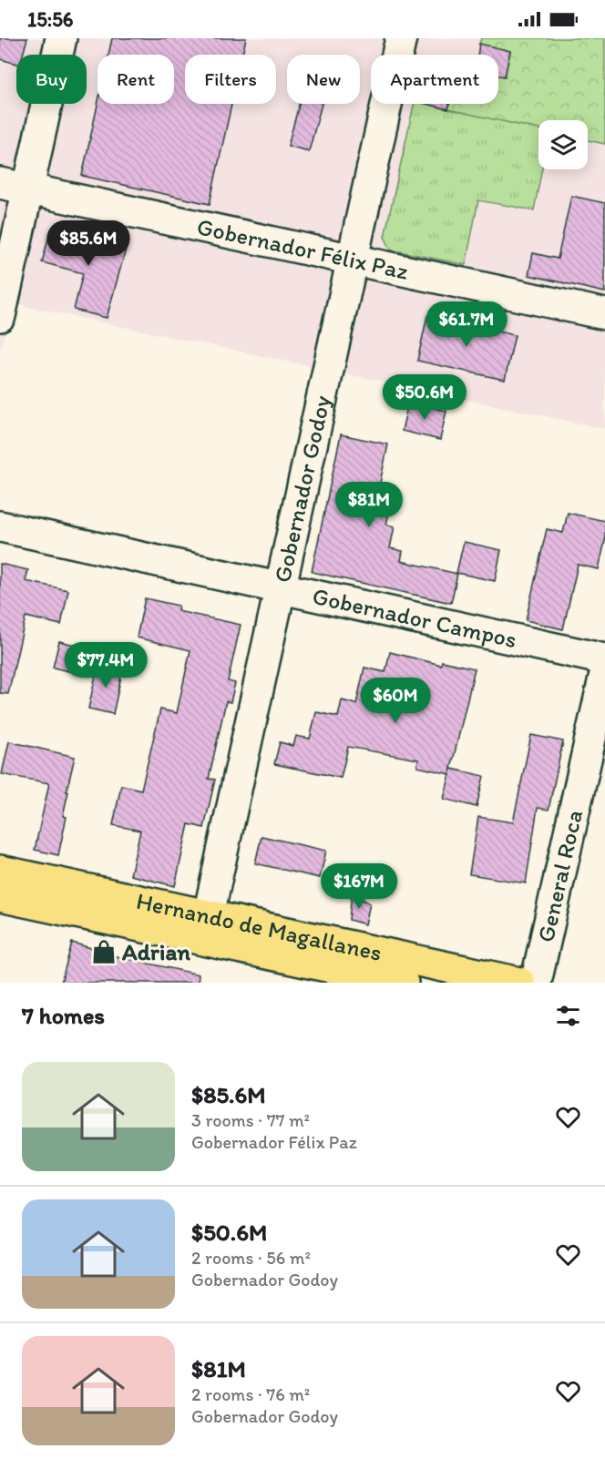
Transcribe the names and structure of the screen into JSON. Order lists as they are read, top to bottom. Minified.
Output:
{"streets":{"main road":["Hernando de Magallanes"],"street":["Gobernador Félix Paz","Gobernador Godoy","Gobernador Campos","General Roca"]},"crossings":[["Gobernador Félix Paz","Gobernador Godoy"],["Gobernador Godoy","Gobernador Campos"],["Gobernador Godoy","Hernando de Magallanes"]],"places":{"shop":["Adrian"]},"page":{"status":"15:56","chip":["Buy","Rent","Filters","New","Apartment"],"price":["$85.6M","$61.7M","$50.6M","$81M","$77.4M","$60M","$167M"],"heading":"7 homes","list":[{"name":"$85.6M","note":"3 rooms · 77 m² · Gobernador Félix Paz"},{"name":"$50.6M","note":"2 rooms · 56 m² · Gobernador Godoy"},{"name":"$81M","note":"2 rooms · 76 m² · Gobernador Godoy"}]}}
